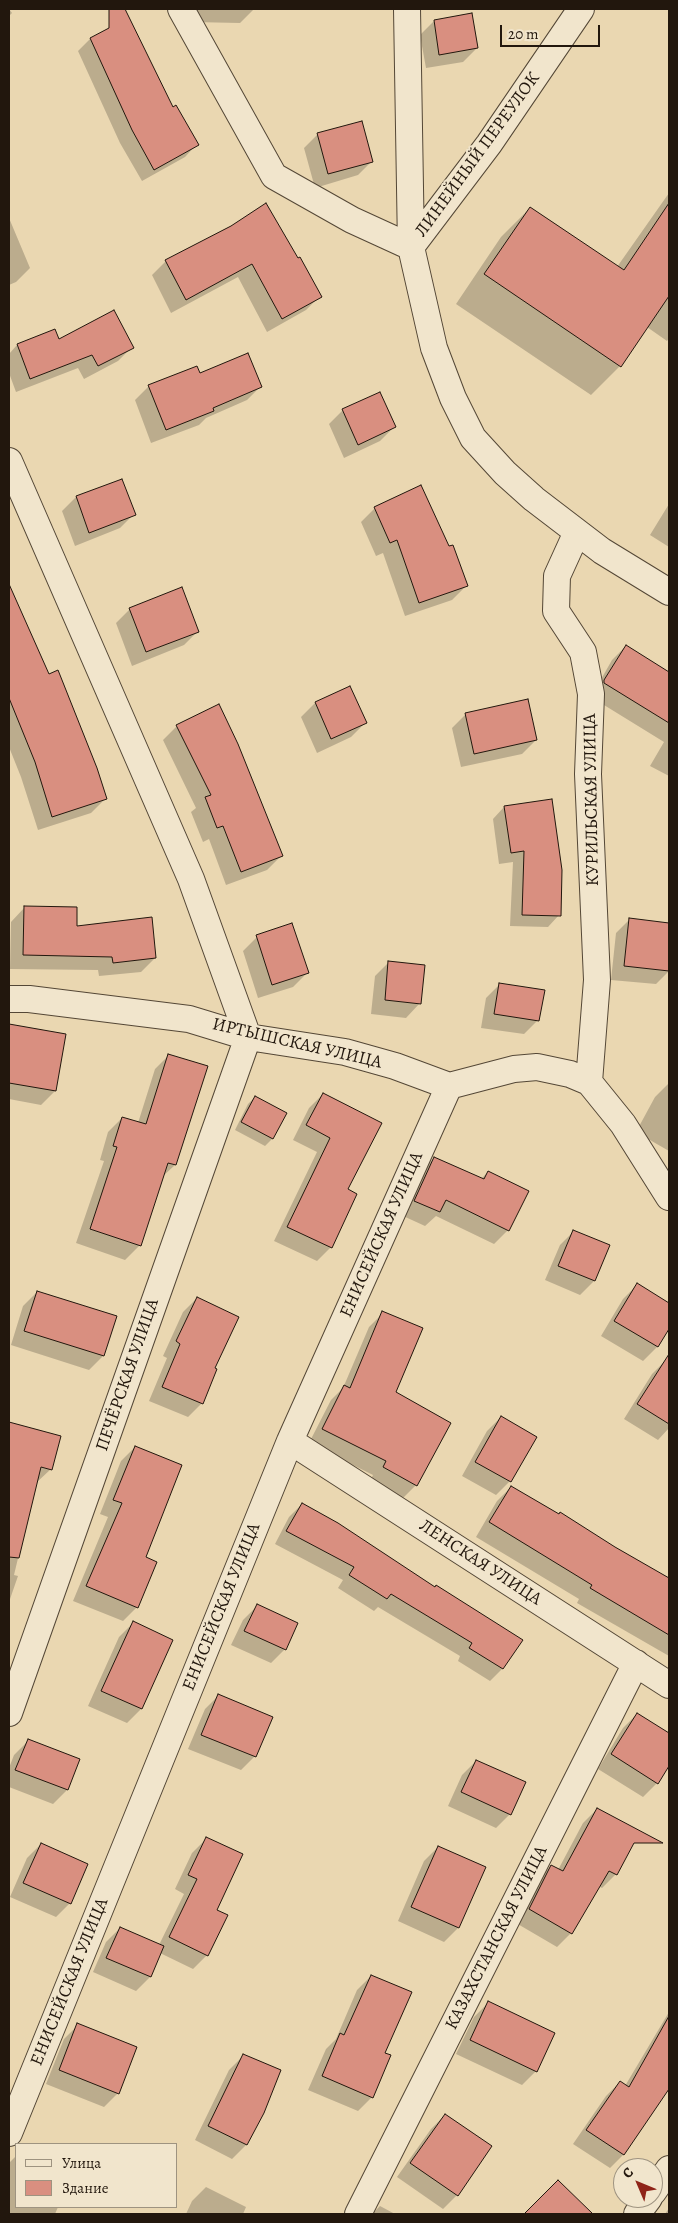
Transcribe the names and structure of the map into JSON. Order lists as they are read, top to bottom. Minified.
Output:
{"streets":{"street":["ЛИНЕЙНЫЙ ПЕРЕУЛОК","КУРИЛЬСКАЯ УЛИЦА","ИРТЫШСКАЯ УЛИЦА","ЕНИСЕЙСКАЯ УЛИЦА","ПЕЧЁРСКАЯ УЛИЦА","ЛЕНСКАЯ УЛИЦА","КАЗАХСТАНСКАЯ УЛИЦА"]},"crossings":[["ИРТЫШСКАЯ УЛИЦА","ЕНИСЕЙСКАЯ УЛИЦА"],["ИРТЫШСКАЯ УЛИЦА","ПЕЧЁРСКАЯ УЛИЦА"],["ЕНИСЕЙСКАЯ УЛИЦА","ЛЕНСКАЯ УЛИЦА"],["ЛЕНСКАЯ УЛИЦА","КАЗАХСТАНСКАЯ УЛИЦА"]],"legend":["Улица","Здание"],"scale_bar":"20 m","north":"top left"}
